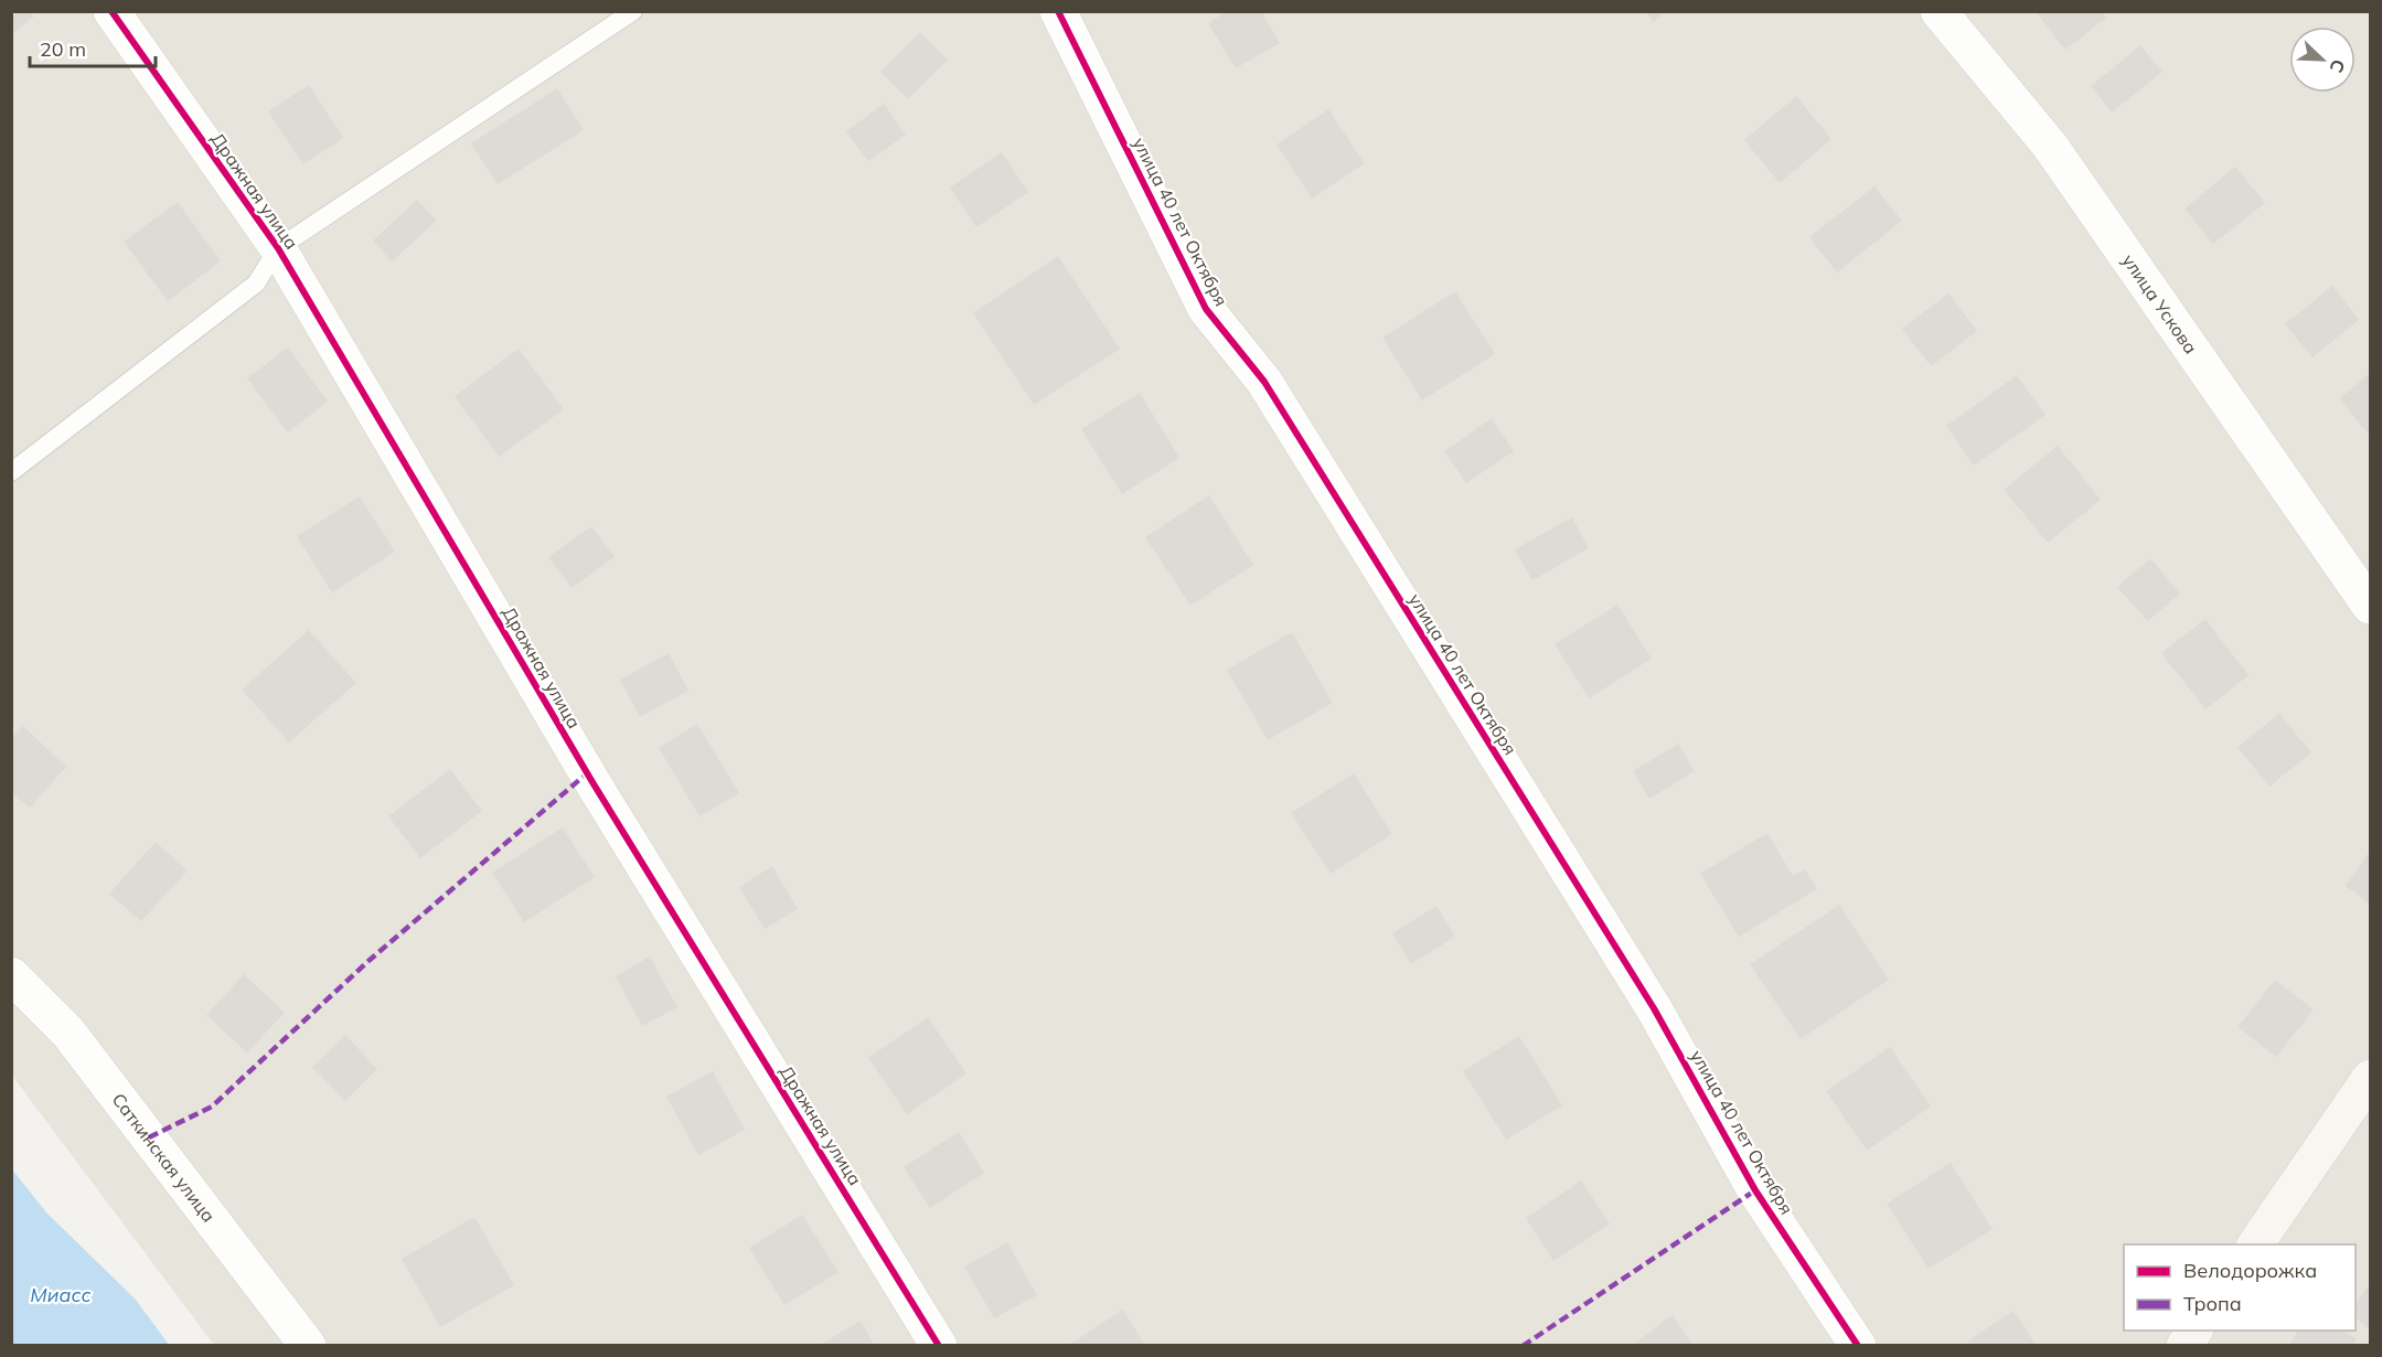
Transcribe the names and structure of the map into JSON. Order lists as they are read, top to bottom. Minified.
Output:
{"streets":{"street":["Дражная улица","улица 40 лет Октября","улица Ускова","Саткинская улица"]},"water":["Миасс"],"legend":["Велодорожка","Тропа"],"scale_bar":"20 m","north":"bottom right"}
